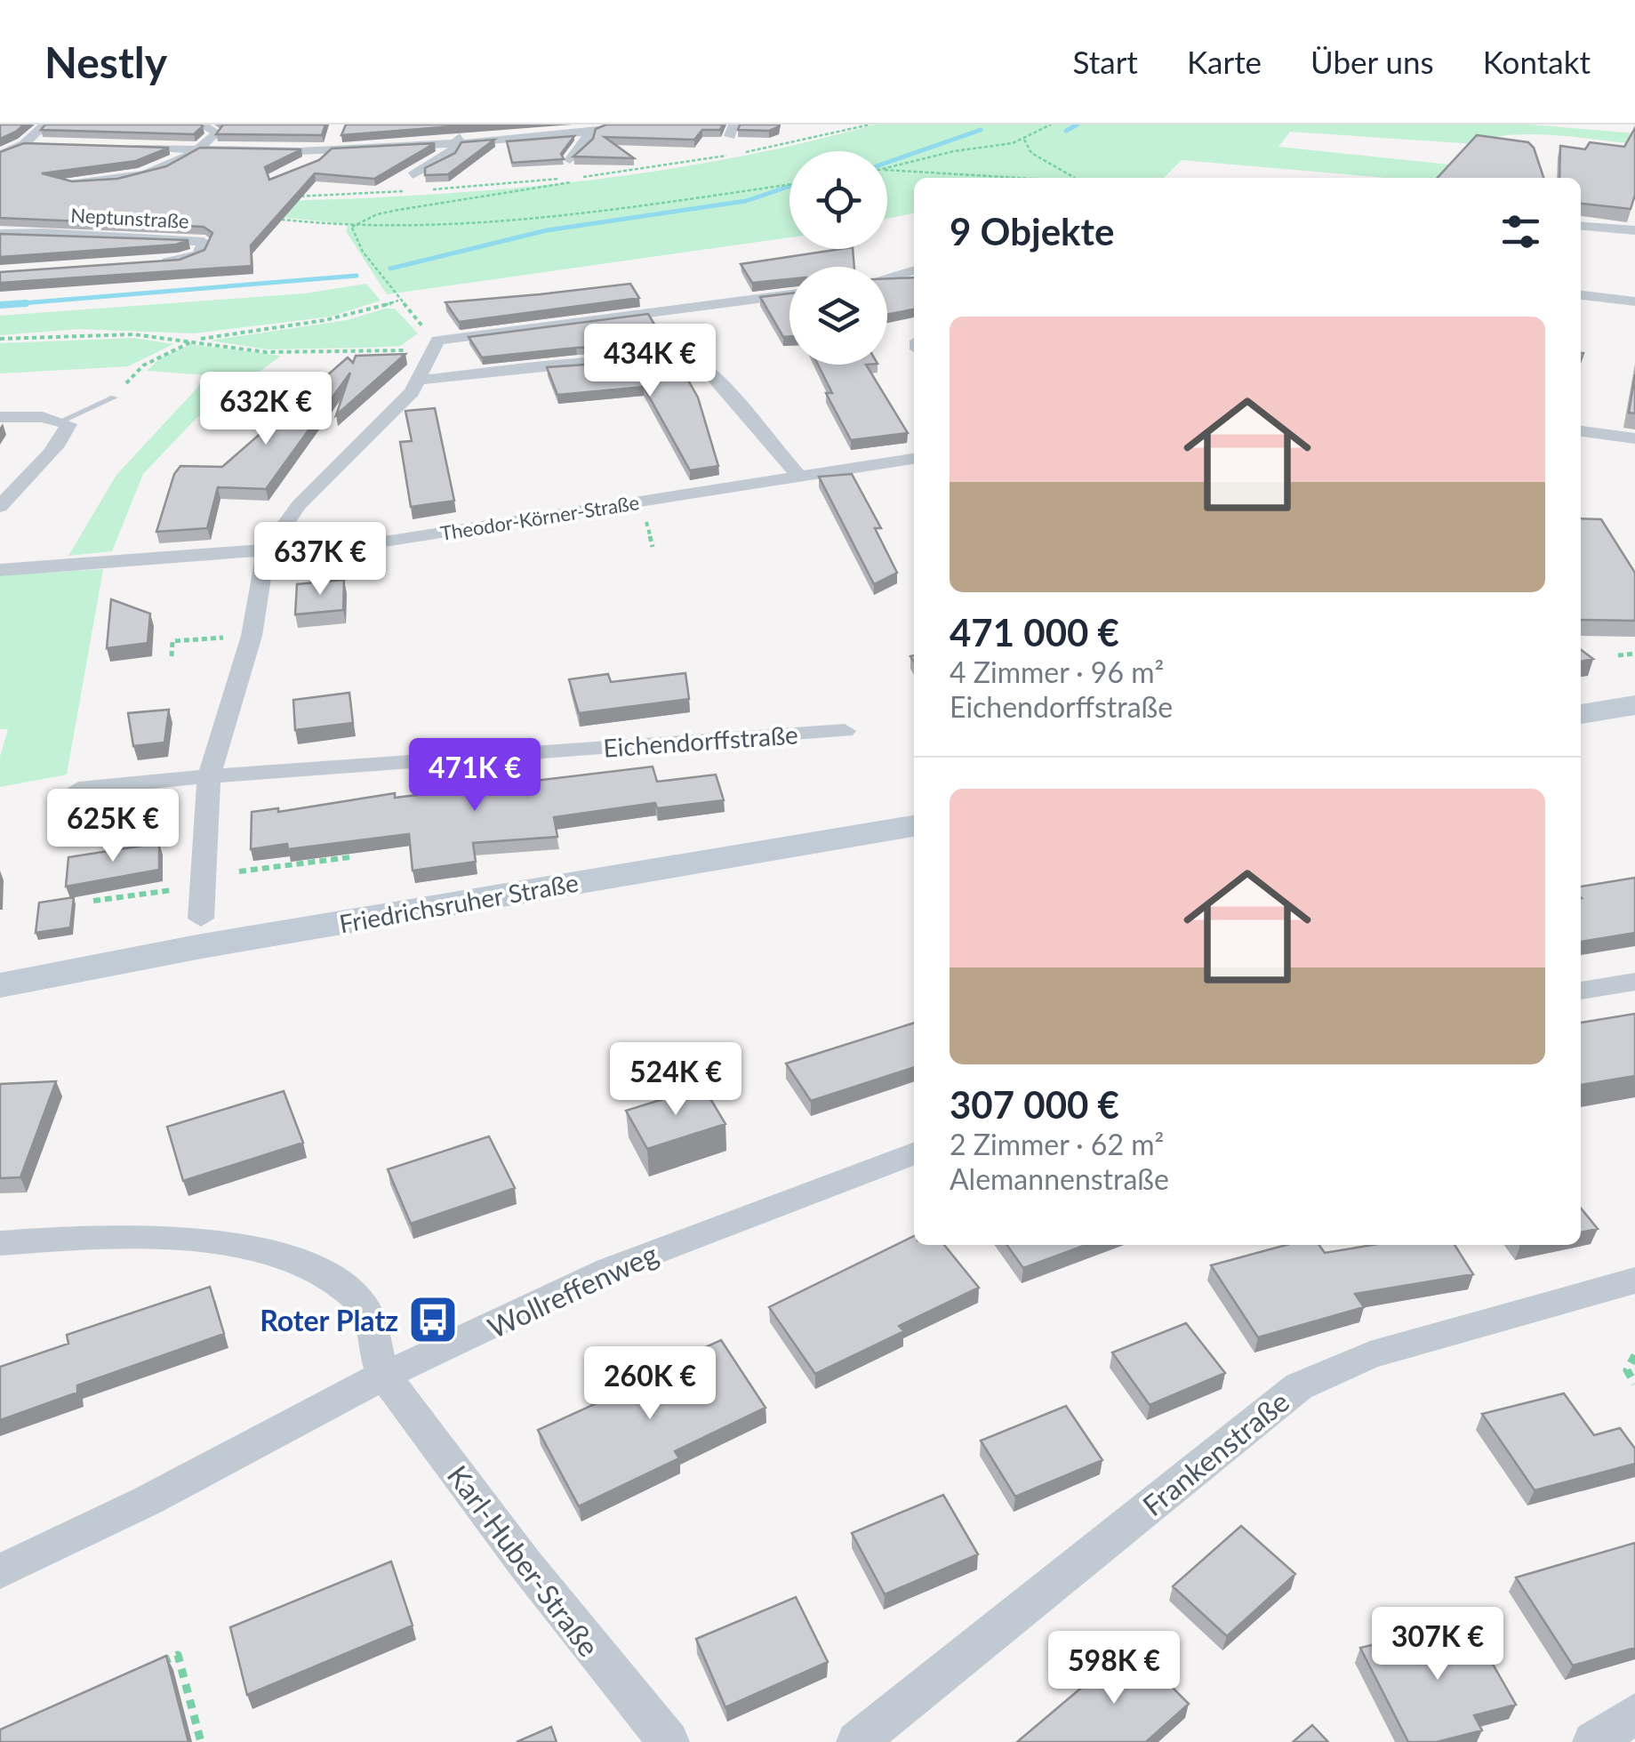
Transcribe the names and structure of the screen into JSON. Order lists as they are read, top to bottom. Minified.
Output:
{"streets":{"main road":["Friedrichsruher Straße"],"street":["Neptunstraße","Theodor-Körner-Straße","Eichendorffstraße","Wollreffenweg","Frankenstraße","Karl-Huber-Straße"]},"crossings":[["Wollreffenweg","Karl-Huber-Straße"]],"places":{"bus stop":["Roter Platz"]},"page":{"header":"Nestly","nav":["Start","Karte","Über uns","Kontakt"],"heading":"9 Objekte","list":[{"name":"471 000 €","note":"4 Zimmer · 96 m² · Eichendorffstraße"},{"name":"307 000 €","note":"2 Zimmer · 62 m² · Alemannenstraße"}],"price":["434K €","632K €","637K €","471K €","625K €","524K €","260K €","307K €","598K €"]}}
